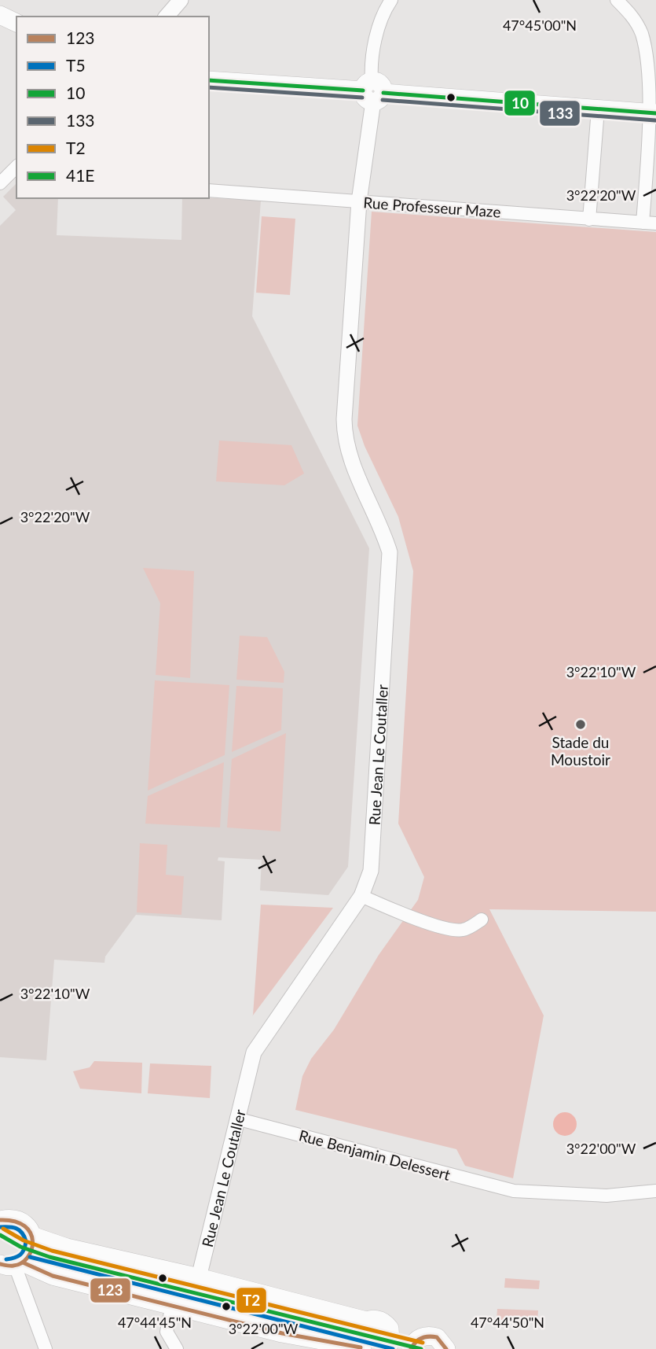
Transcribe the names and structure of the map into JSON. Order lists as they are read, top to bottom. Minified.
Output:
{"streets":{"street":["Rue Professeur Maze","Rue Jean Le Coutaller","Rue Benjamin Delessert"]},"crossings":[["Rue Professeur Maze","Rue Jean Le Coutaller"],["Rue Jean Le Coutaller","Rue Benjamin Delessert"]],"places":["Stade du Moustoir"],"lines":["transit line 10","transit line 133","transit line 123","transit line T5","transit line T2","transit line 41E"],"legend":["123","T5","10","133","T2","41E"],"coordinates":["47°45'00\"N","3°22'20\"W","3°22'10\"W","3°22'00\"W","47°44'45\"N","47°44'50\"N"]}
